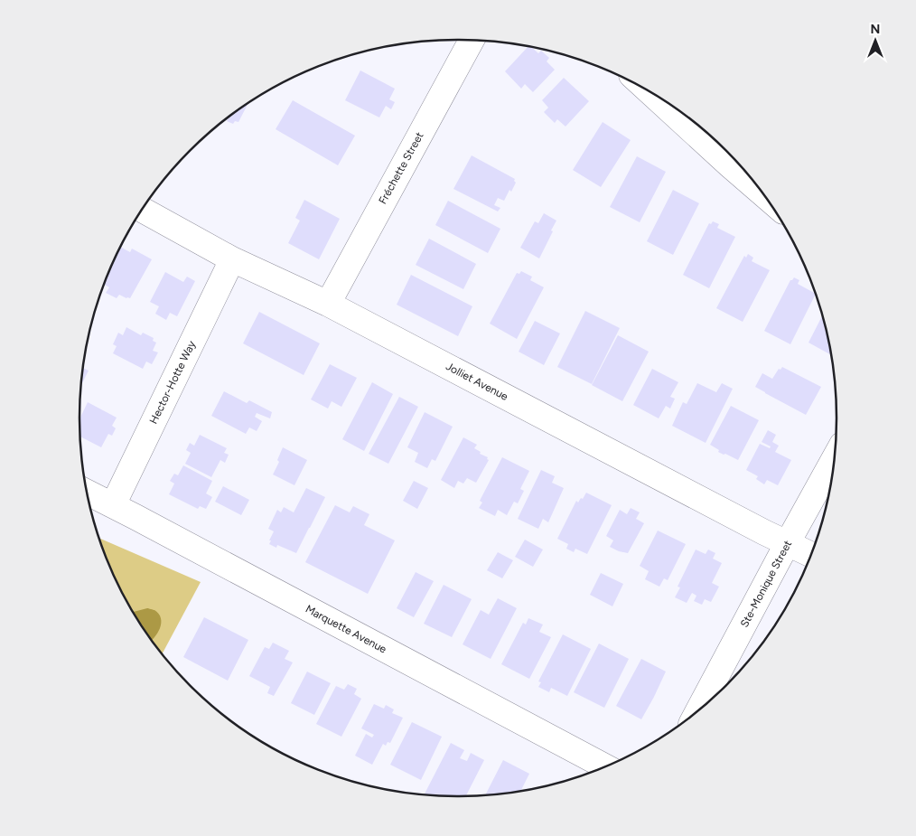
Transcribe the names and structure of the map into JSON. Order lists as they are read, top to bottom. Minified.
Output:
{"streets":{"street":["Fréchette Street","Jolliet Avenue","Hector-Hotte Way","Ste-Monique Street","Marquette Avenue"]},"crossings":[["Fréchette Street","Jolliet Avenue"],["Jolliet Avenue","Hector-Hotte Way"],["Jolliet Avenue","Ste-Monique Street"],["Hector-Hotte Way","Marquette Avenue"]],"north":"top"}
